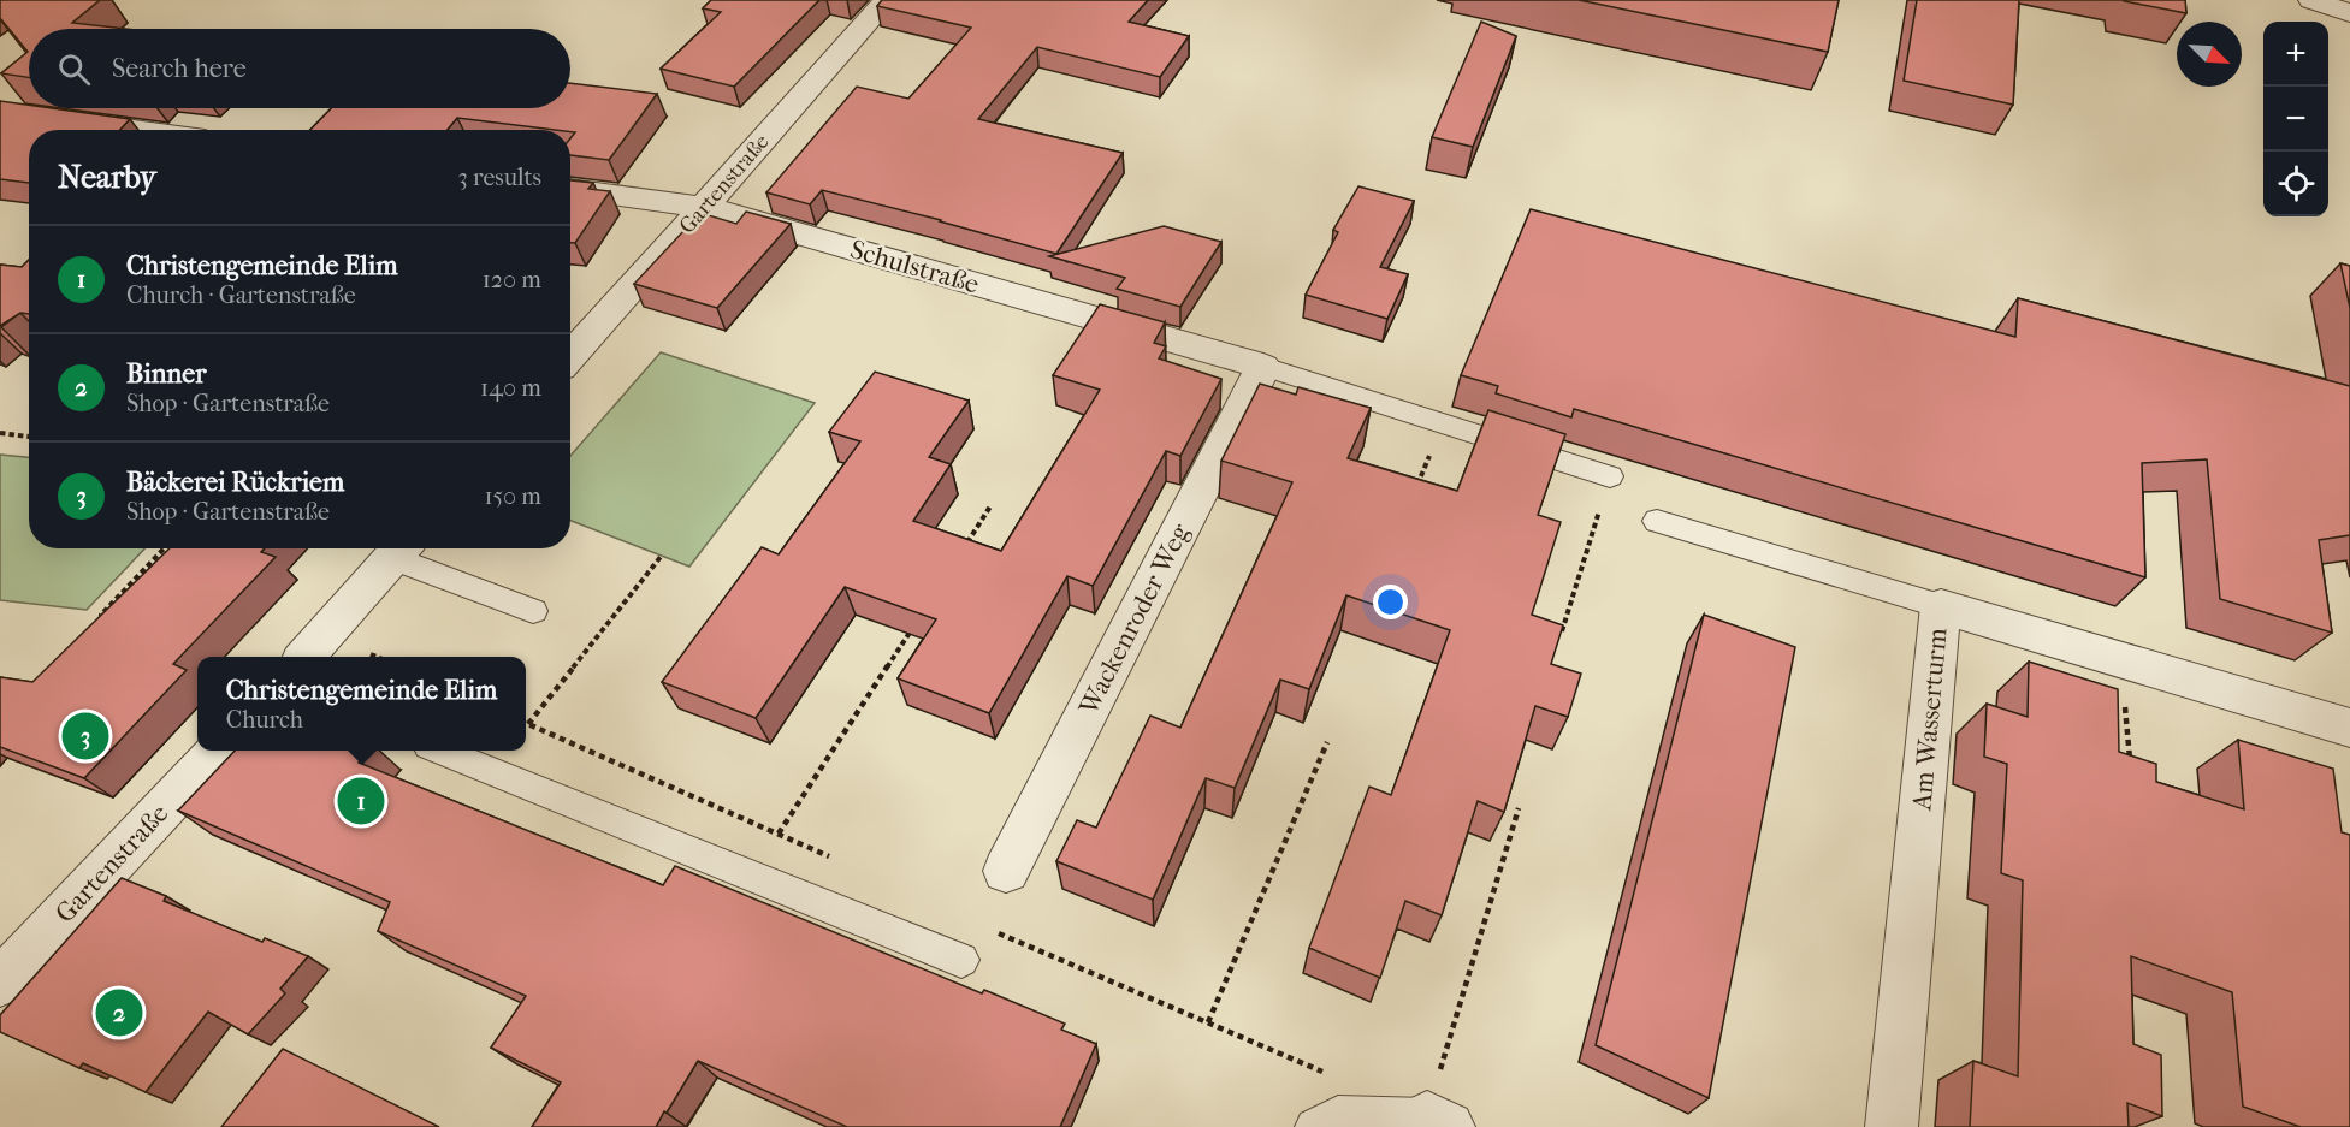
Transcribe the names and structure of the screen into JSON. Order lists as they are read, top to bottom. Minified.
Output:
{"streets":{"street":["Gartenstraße","Schulstraße","Wackenroder Weg","Am Wasserturm"]},"crossings":[["Gartenstraße","Schulstraße"],["Schulstraße","Wackenroder Weg"]],"north":"bottom right","page":{"map_buttons":["+","−"],"search":"Search here","heading":["Nearby","3 results"],"list":[{"mark":"1","name":"Christengemeinde Elim","note":"Church · Gartenstraße","value":"120 m"},{"mark":"2","name":"Binner","note":"Shop · Gartenstraße","value":"140 m"},{"mark":"3","name":"Bäckerei Rückriem","note":"Shop · Gartenstraße","value":"150 m"}],"popup":["Christengemeinde Elim","Church"],"pins":["3","1","2"]}}
